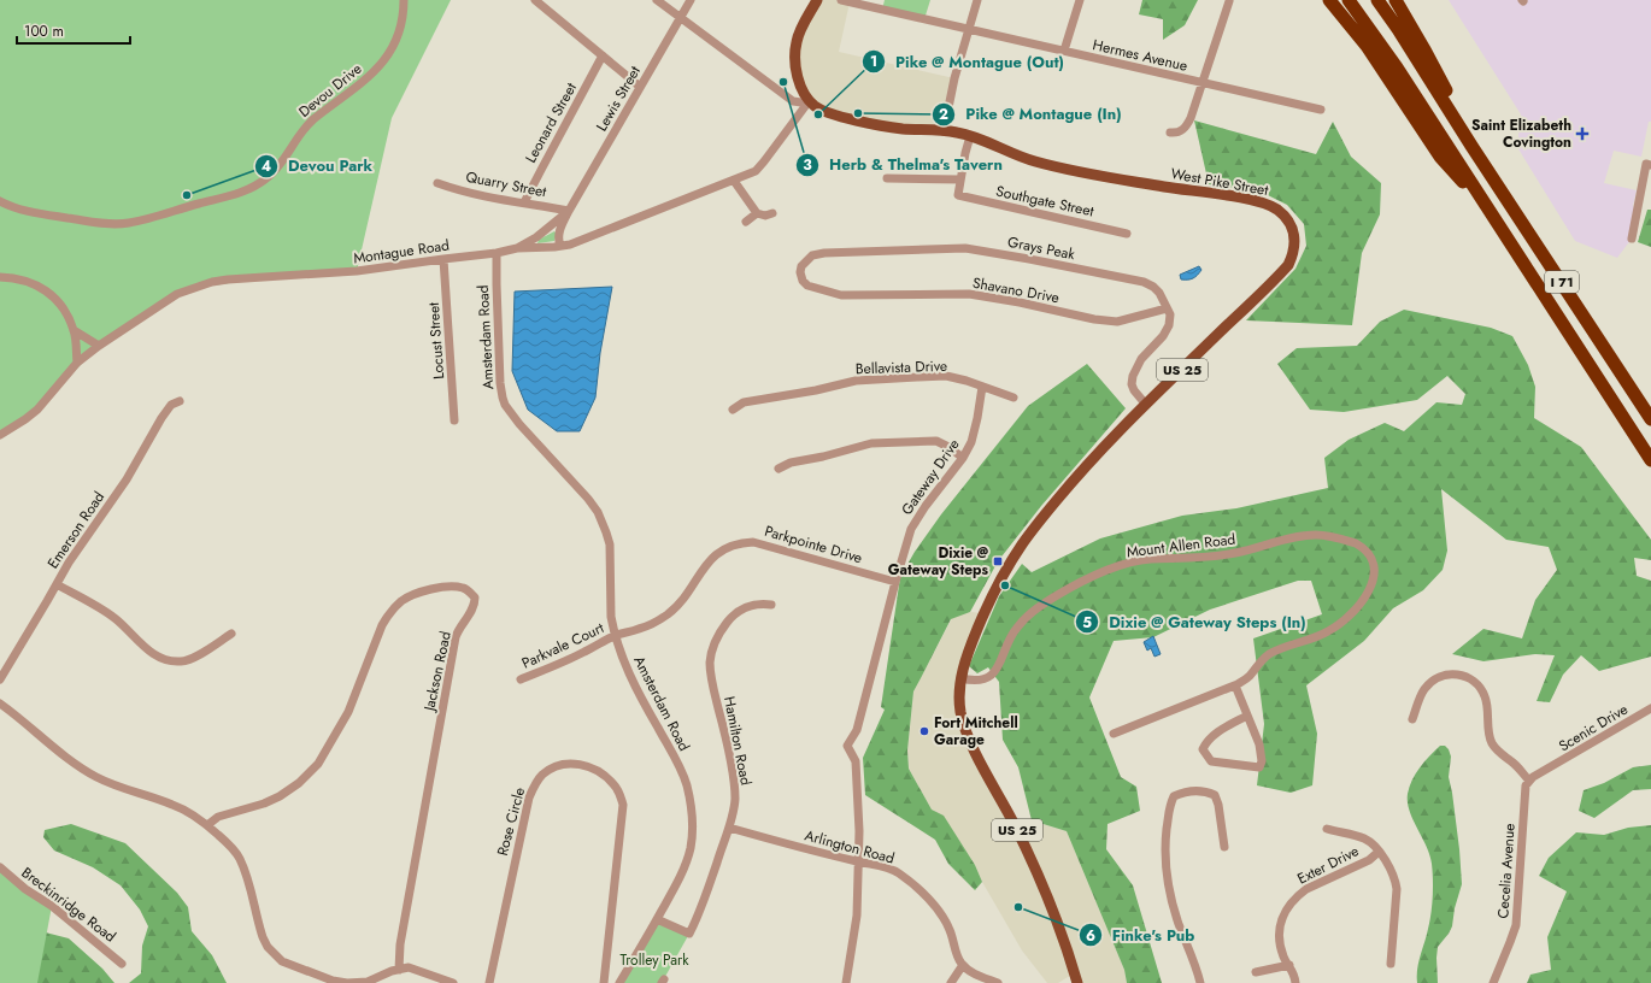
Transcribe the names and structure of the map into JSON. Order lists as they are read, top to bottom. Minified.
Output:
{"streets":{"highway":["I 71"],"main road":["West Pike Street","US 25"],"street":["Hermes Avenue","Devou Drive","Lewis Street","Leonard Street","Quarry Street","Southgate Street","Grays Peak","Montague Road","Shavano Drive","Amsterdam Road","Locust Street","Bellavista Drive","Gateway Drive","Emerson Road","Parkpointe Drive","Mount Allen Road","Parkvale Court","Jackson Road","Scenic Drive","Hamilton Road","Rose Circle","Arlington Road","Exter Drive","Cecelia Avenue","Breckinridge Road"]},"crossings":[["Lewis Street","Quarry Street"],["Lewis Street","Montague Road"],["Leonard Street","Quarry Street"],["West Pike Street","Montague Road"],["West Pike Street","US 25"],["West Pike Street","Mount Allen Road"],["Grays Peak","Shavano Drive"],["Montague Road","Amsterdam Road"],["Montague Road","Locust Street"],["Amsterdam Road","Parkpointe Drive"],["Amsterdam Road","Parkvale Court"],["Amsterdam Road","Hamilton Road"],["Bellavista Drive","Gateway Drive"],["US 25","Mount Allen Road"],["Gateway Drive","Parkpointe Drive"],["Gateway Drive","Arlington Road"],["Parkpointe Drive","Parkvale Court"],["Scenic Drive","Cecelia Avenue"],["Hamilton Road","Arlington Road"]],"parks":["Trolley Park"],"places":{"other":["Herb & Thelma's Tavern","Pike @ Montague (In)","Pike @ Montague (Out)","Devou Park","Dixie @ Gateway Steps (In)","Fort Mitchell Garage","Finke's Pub"],"health":["Saint Elizabeth Covington"],"transit":["Dixie @ Gateway Steps"]},"scale_bar":"100 m"}
